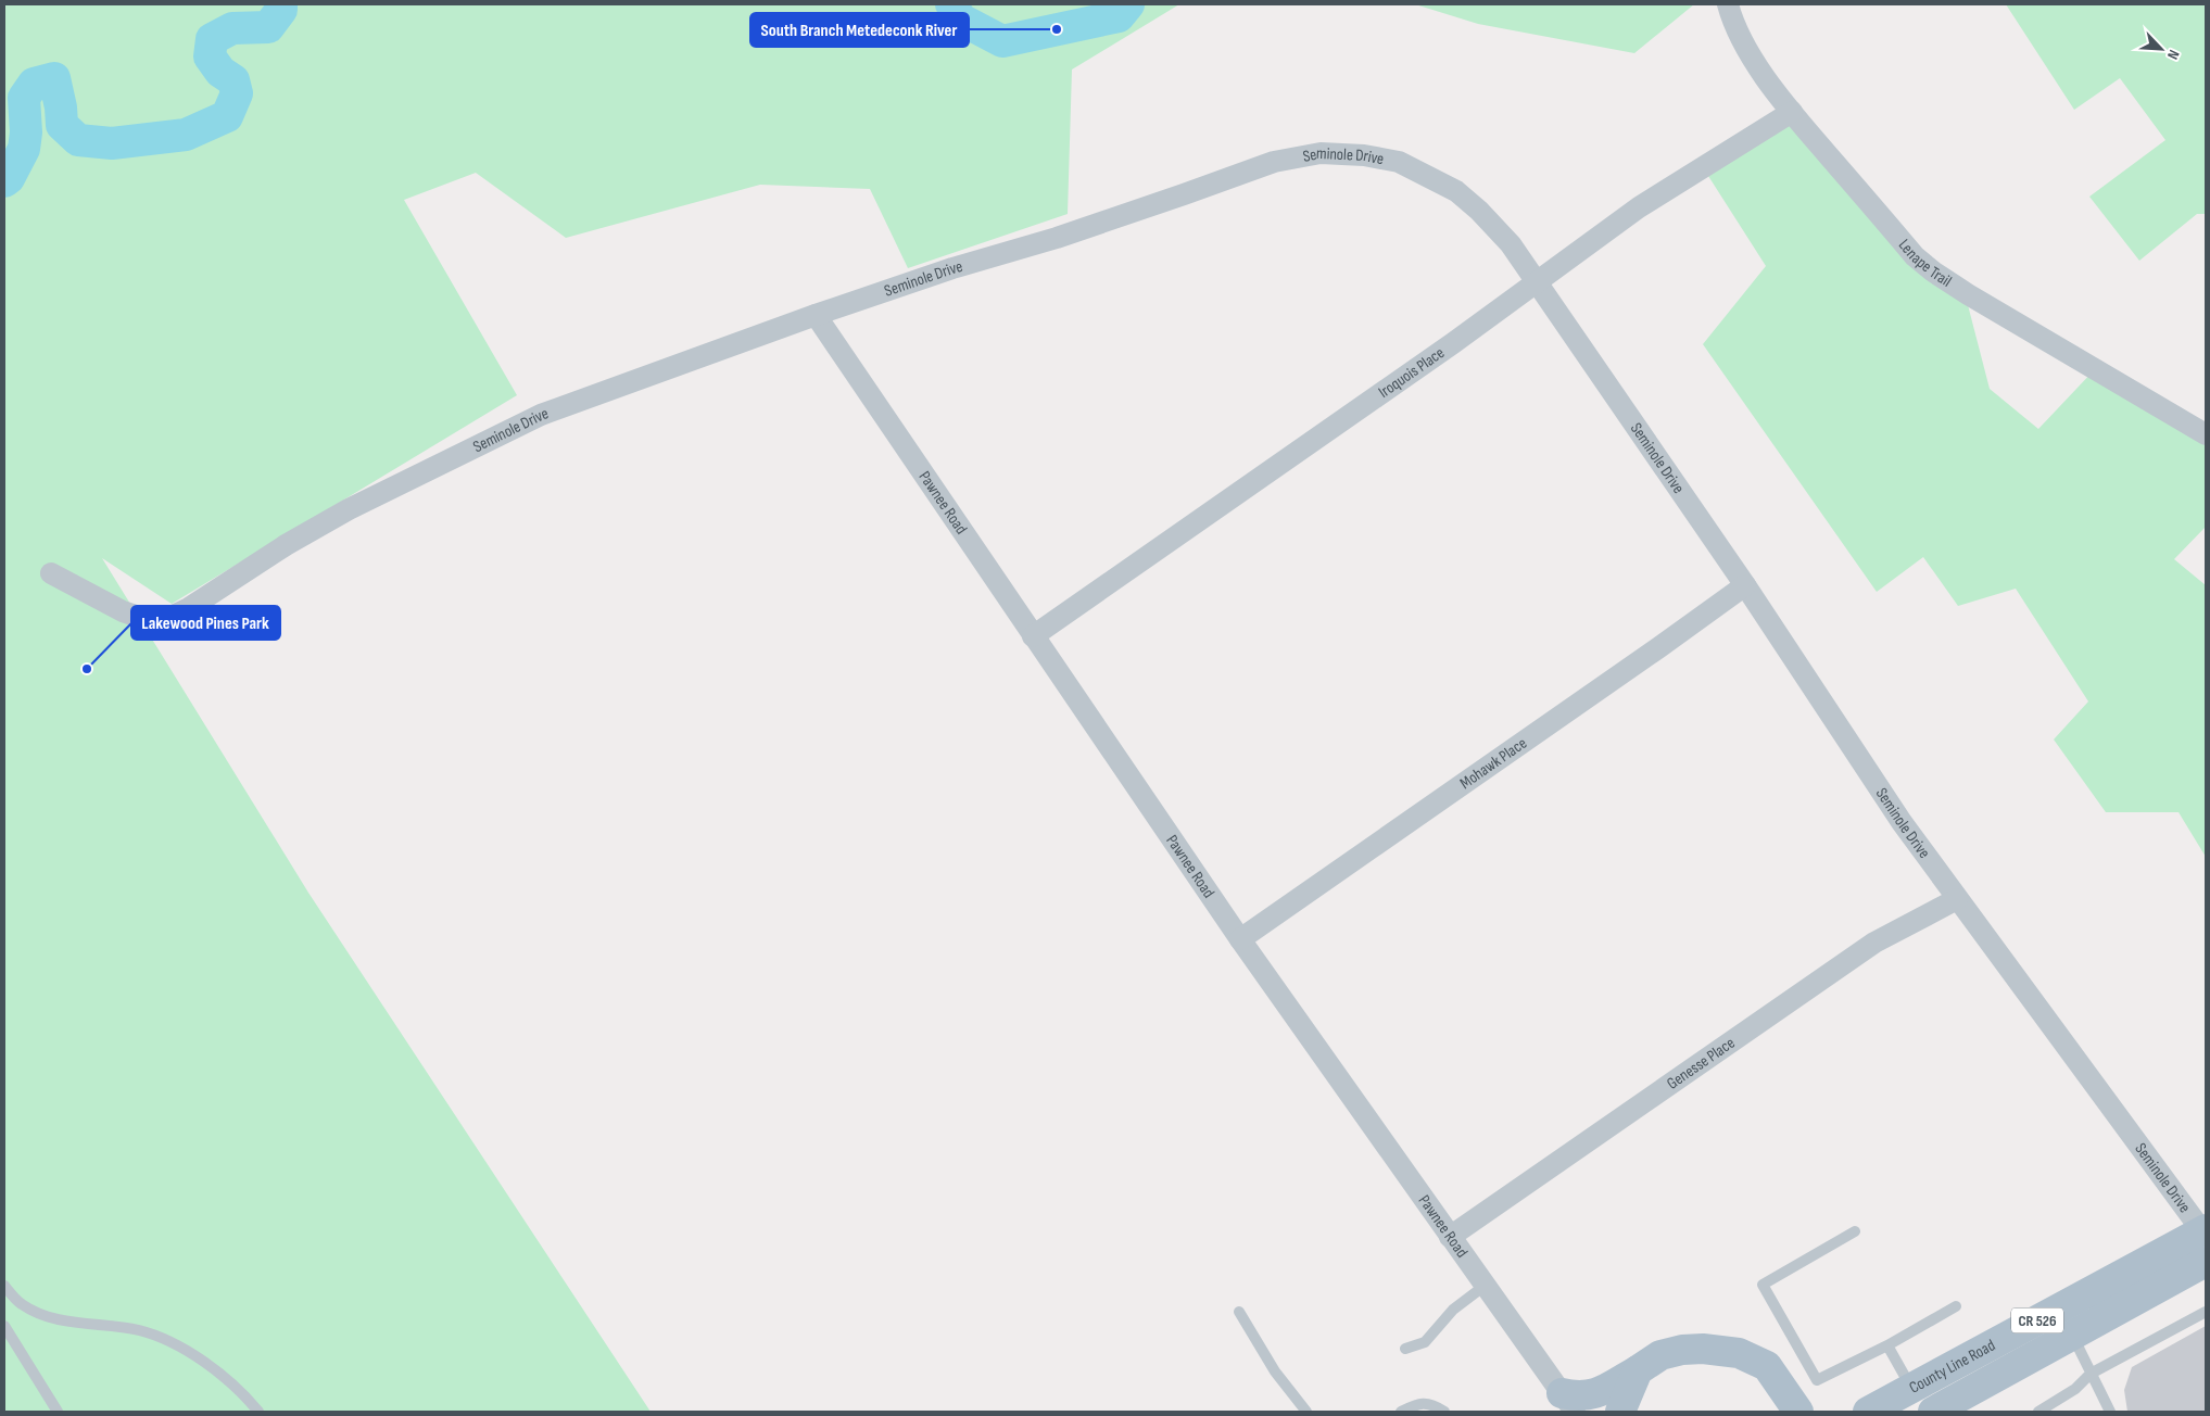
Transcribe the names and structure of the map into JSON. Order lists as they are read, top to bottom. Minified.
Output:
{"streets":{"main road":["CR 526","County Line Road"],"street":["Seminole Drive","Lenape Trail","Iroquois Place","Pawnee Road","Mohawk Place","Genesse Place"]},"crossings":[["Seminole Drive","Iroquois Place"],["Seminole Drive","Pawnee Road"],["Seminole Drive","Mohawk Place"],["Seminole Drive","Genesse Place"],["Seminole Drive","County Line Road"],["Lenape Trail","Iroquois Place"],["Iroquois Place","Pawnee Road"],["Pawnee Road","Mohawk Place"],["Pawnee Road","Genesse Place"]],"places":["South Branch Metedeconk River","Lakewood Pines Park"],"north":"bottom right"}
